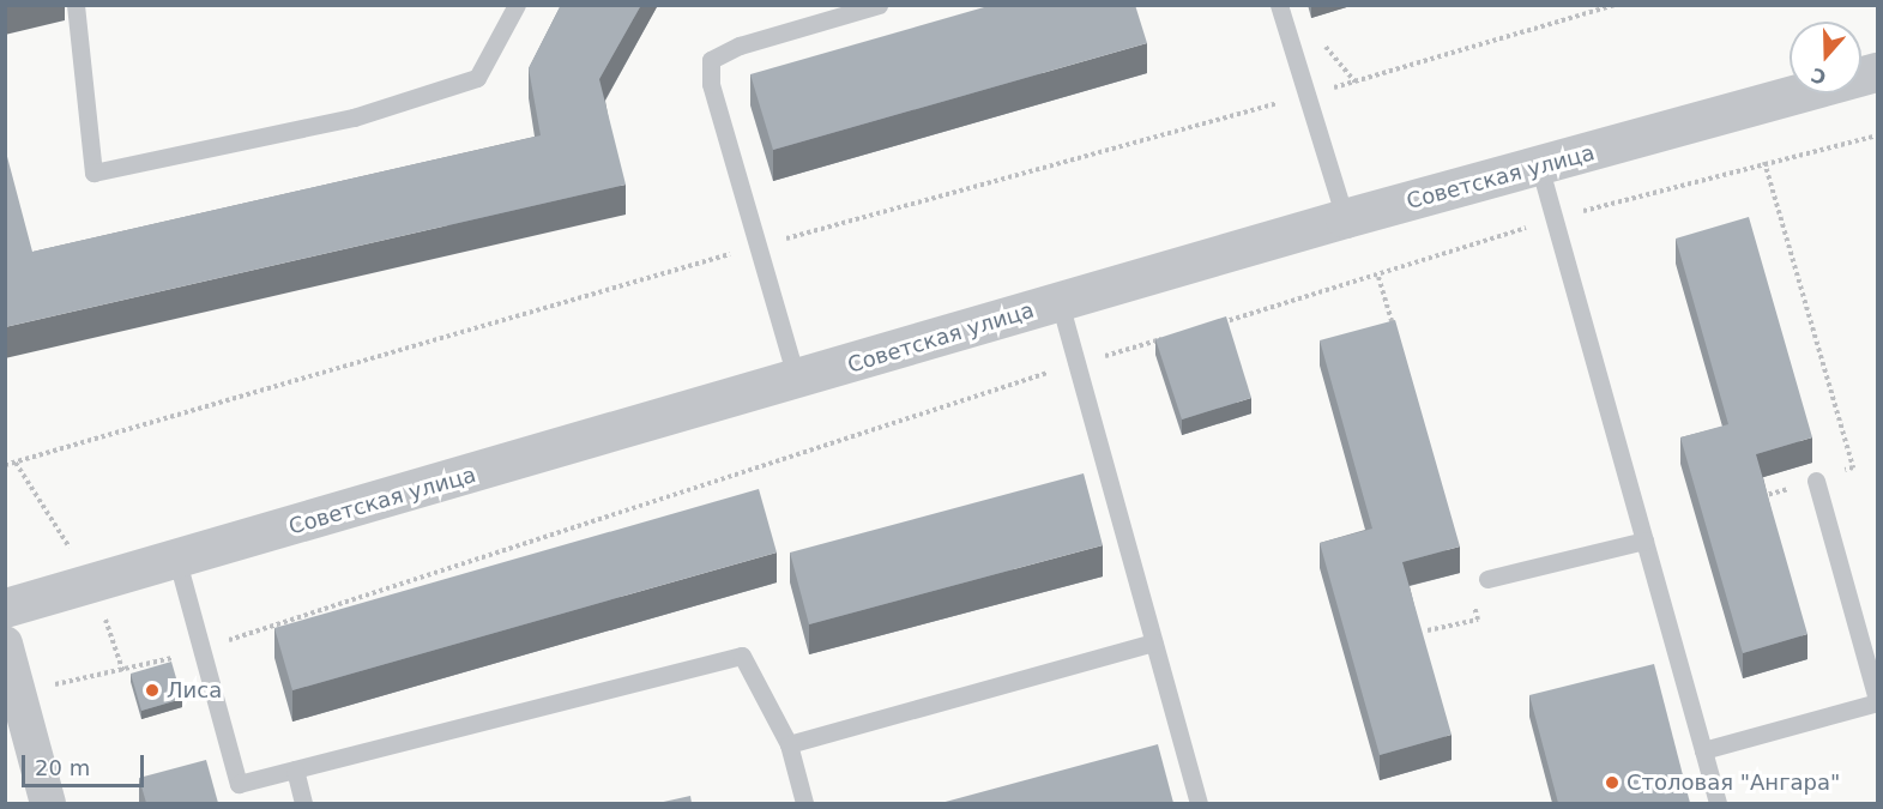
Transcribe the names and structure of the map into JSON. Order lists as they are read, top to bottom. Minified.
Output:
{"streets":{"street":["Советская улица"]},"places":["Лиса","Столовая \"Ангара\""],"scale_bar":"20 m","north":"bottom"}
